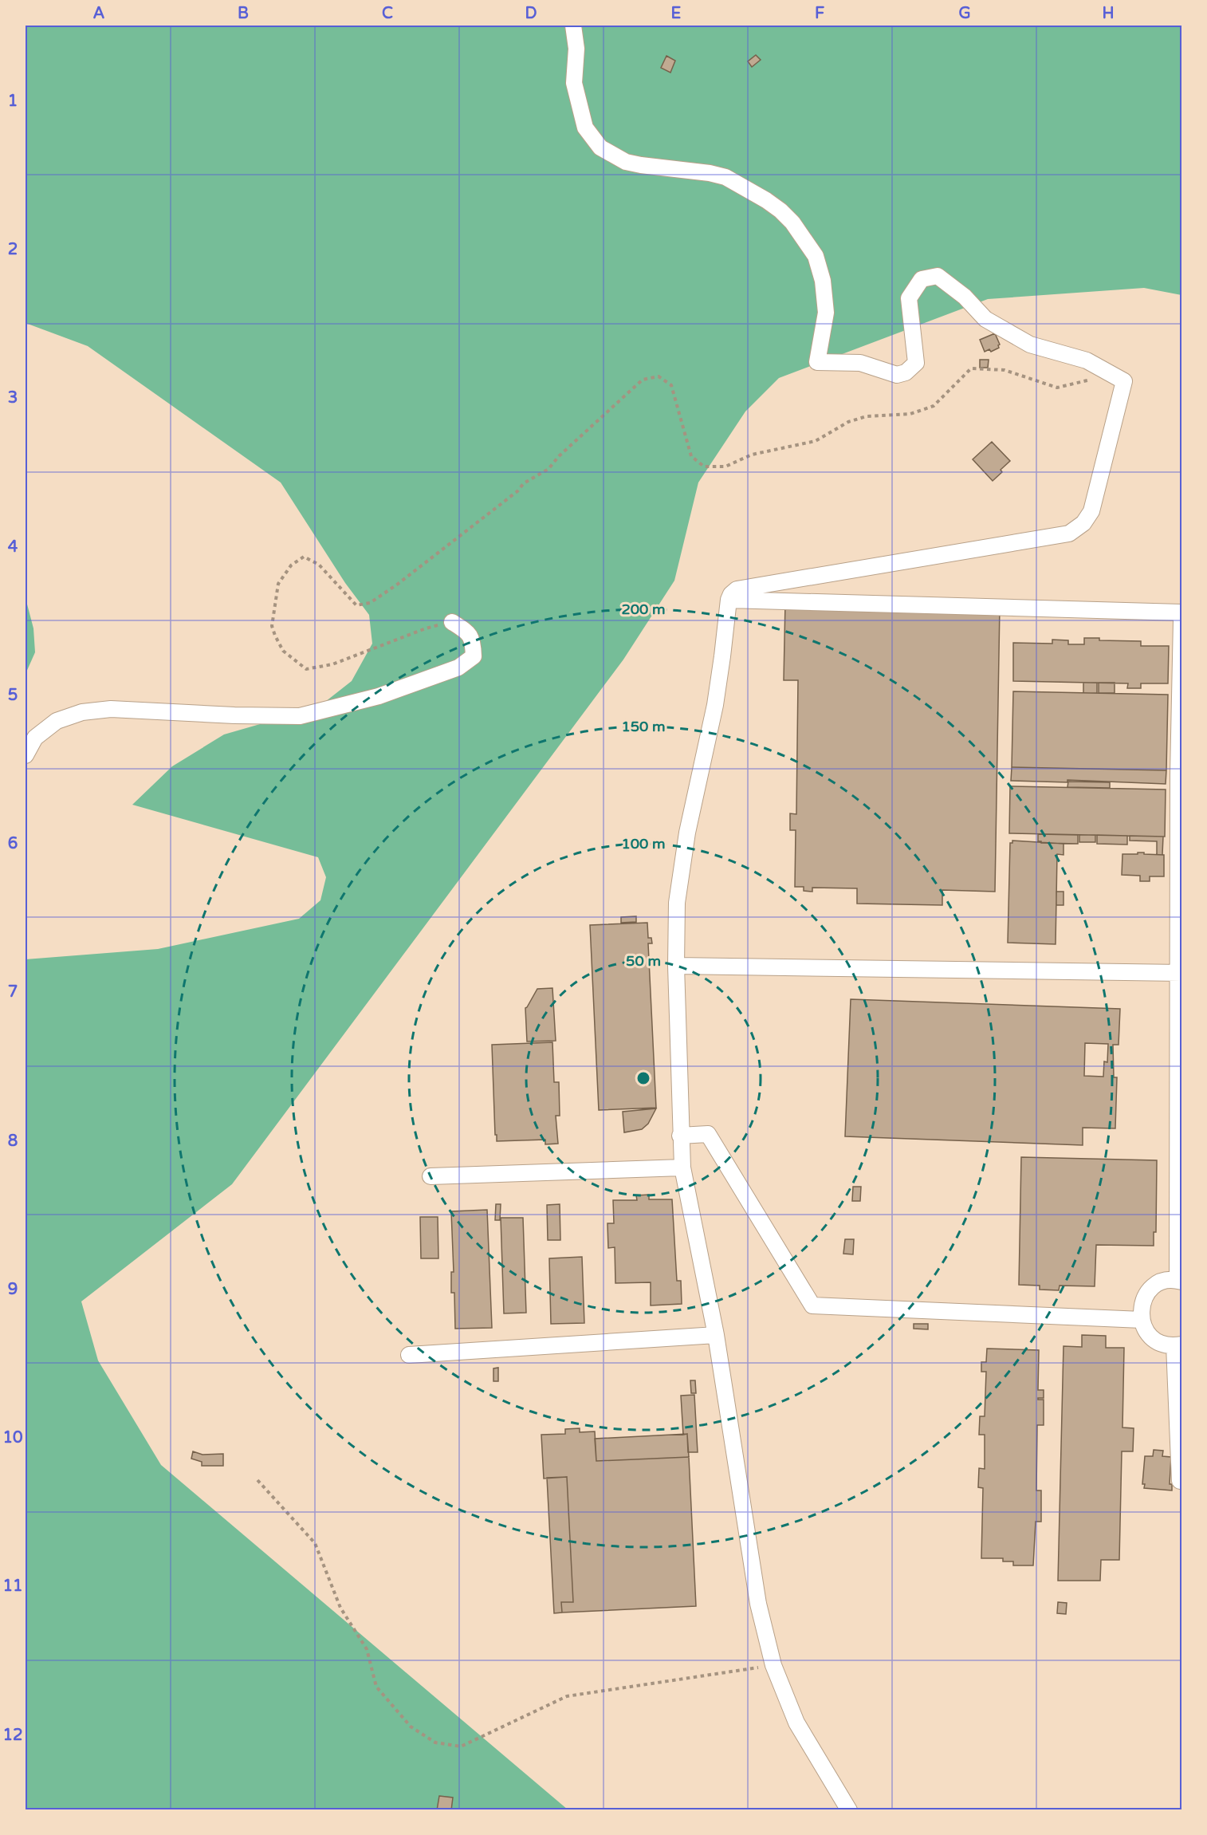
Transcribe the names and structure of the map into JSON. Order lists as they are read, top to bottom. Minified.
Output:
{"grid":{"columns":["A","B","C","D","E","F","G","H"],"rows":["1","2","3","4","5","6","7","8","9","10","11","12"]},"rings":["200 m","150 m","100 m","50 m"]}
